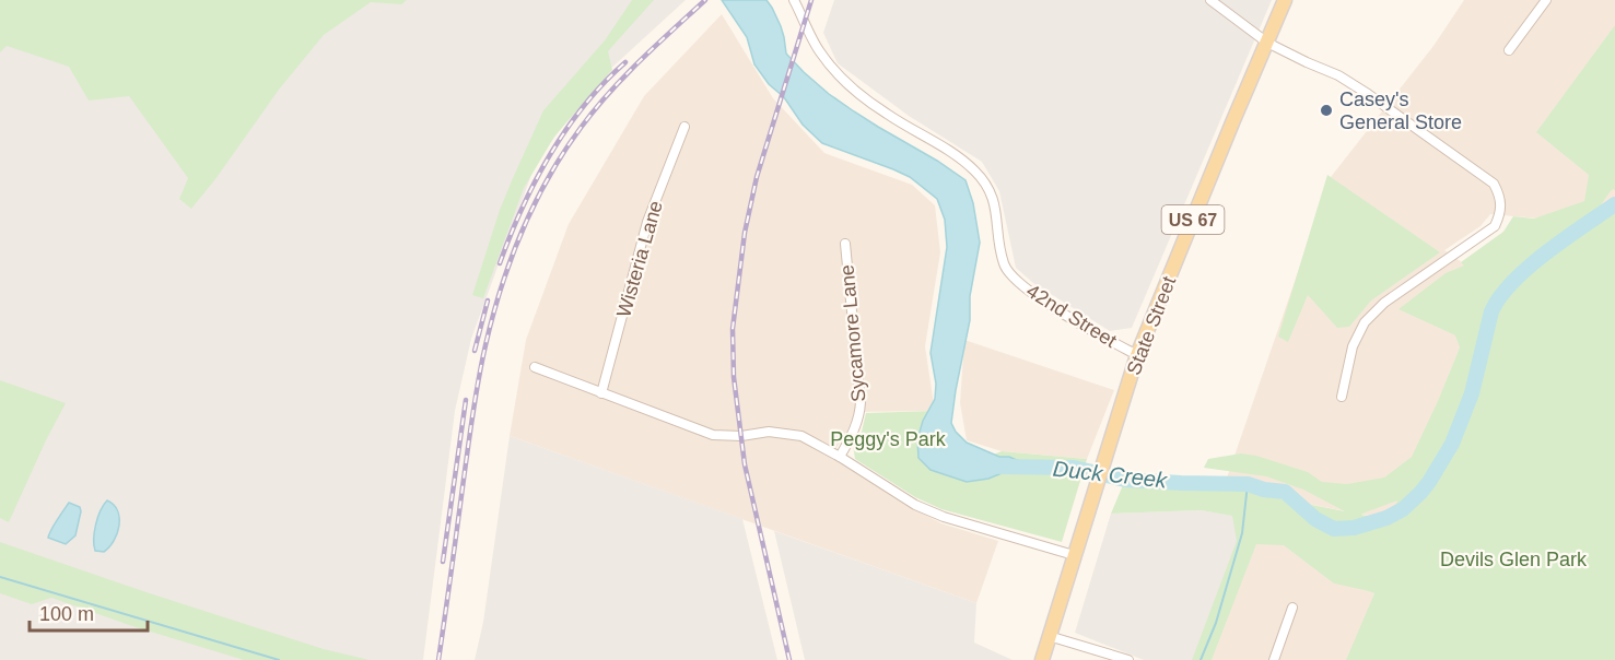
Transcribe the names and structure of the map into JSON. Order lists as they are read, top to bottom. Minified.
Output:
{"streets":{"main road":["US 67","State Street"],"street":["Wisteria Lane","42nd Street","Sycamore Lane"]},"crossings":[["42nd Street","State Street"]],"water":["Duck Creek"],"parks":["Peggy's Park","Devils Glen Park"],"places":["Casey's General Store"],"scale_bar":"100 m"}
